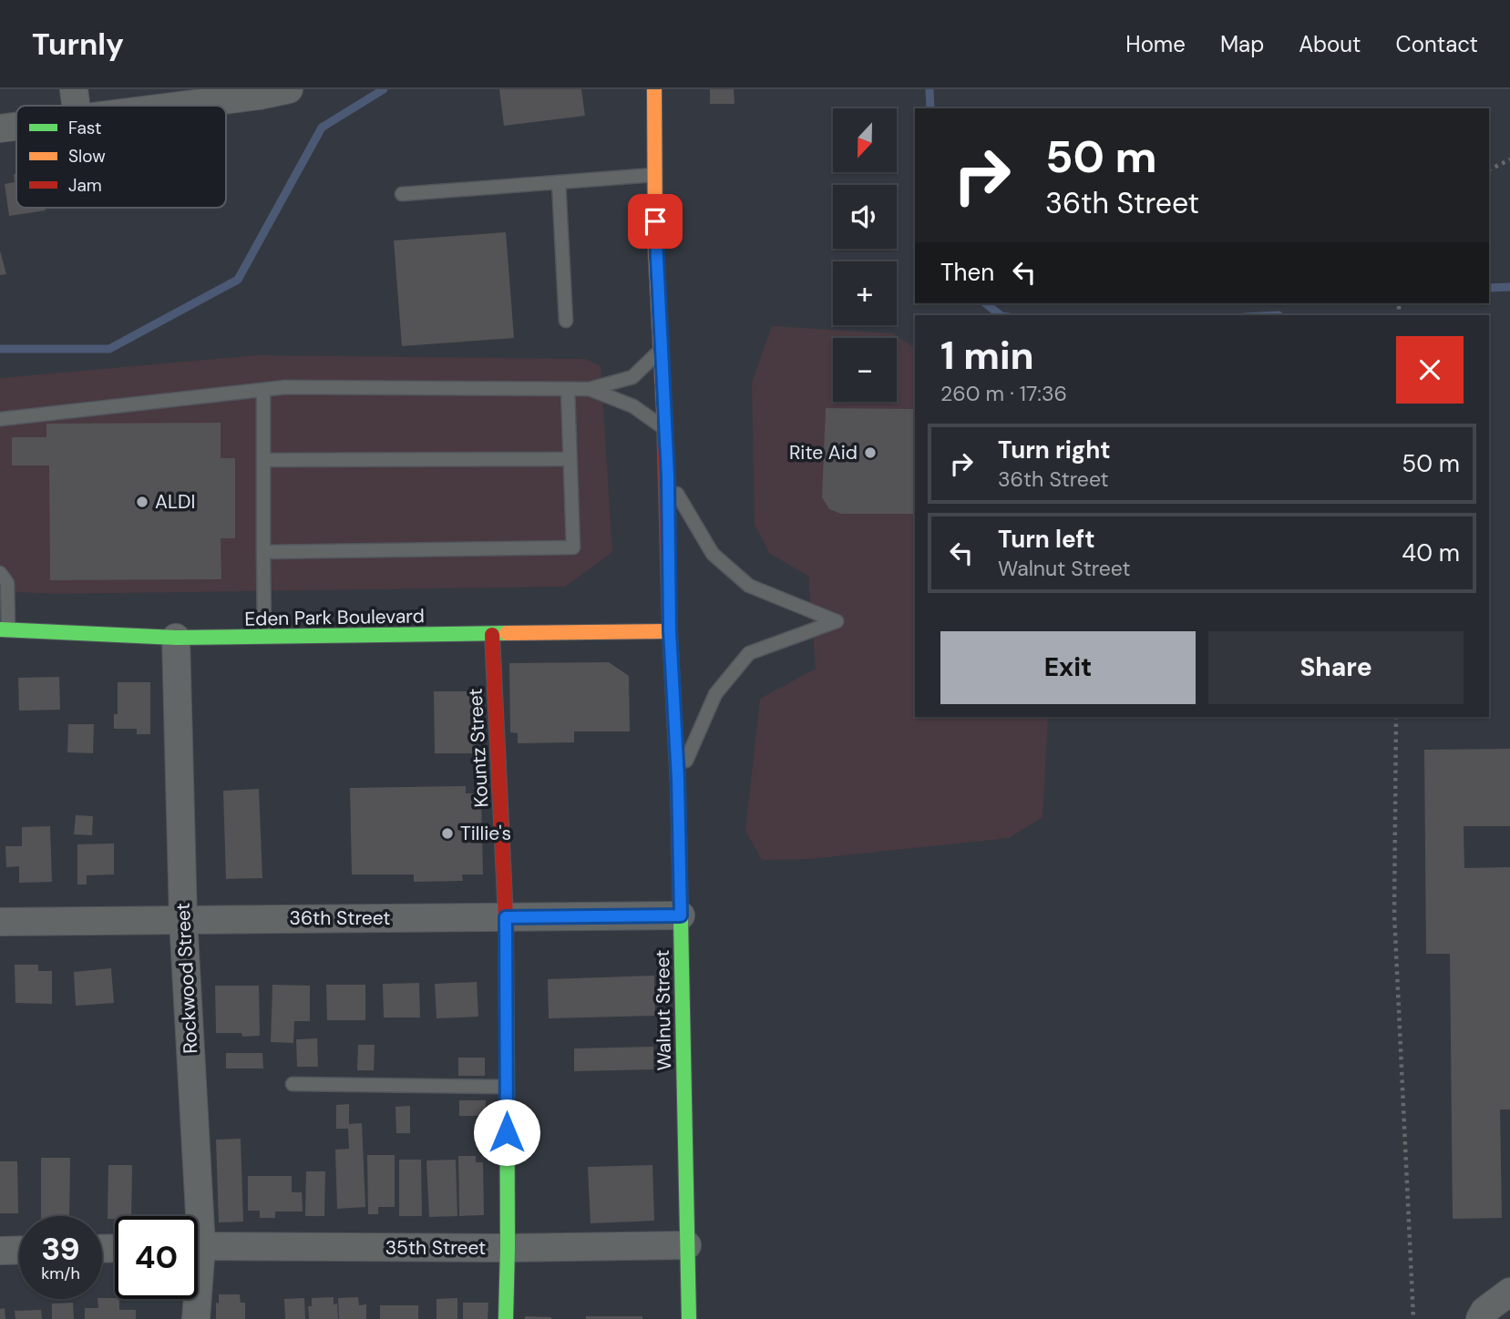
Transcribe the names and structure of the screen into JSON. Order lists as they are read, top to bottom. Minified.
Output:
{"streets":{"main road":["Eden Park Boulevard","Kountz Street","Walnut Street"],"street":["36th Street","Rockwood Street","35th Street"]},"crossings":[["Eden Park Boulevard","Kountz Street"],["Eden Park Boulevard","Rockwood Street"],["Eden Park Boulevard","Walnut Street"],["Kountz Street","36th Street"],["Kountz Street","35th Street"],["36th Street","Rockwood Street"],["36th Street","Walnut Street"],["Walnut Street","35th Street"]],"places":["Rite Aid","ALDI","Tillie's"],"legend":["Fast","Slow","Jam"],"north":"bottom","page":{"header":"Turnly","nav":["Home","Map","About","Contact"],"map_buttons":["+","−"],"turn":["50 m","36th Street"],"then":"Then","heading":["1 min","260 m · 17:36"],"list":[{"name":"Turn right","note":"36th Street","value":"50 m"},{"name":"Turn left","note":"Walnut Street","value":"40 m"}],"buttons":["Exit","Share"],"speed":"39 km/h","limit":"40"}}
